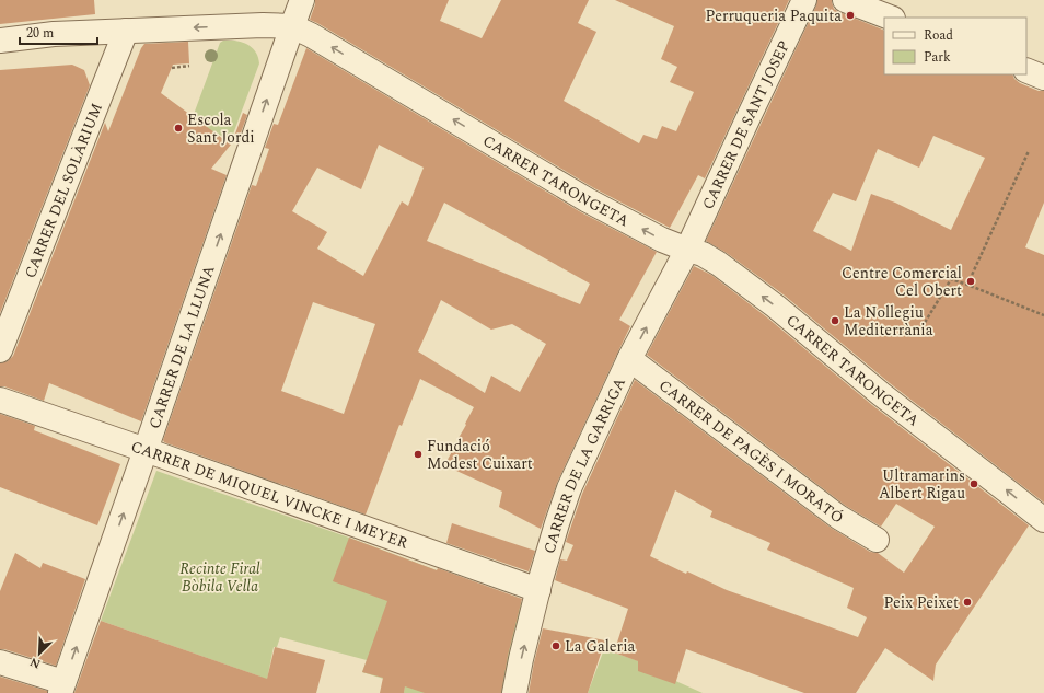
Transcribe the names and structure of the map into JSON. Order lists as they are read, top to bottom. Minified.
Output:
{"streets":{"street":["CARRER DE SANT JOSEP","CARRER TARONGETA","CARRER DEL SOLÀRIUM","CARRER DE LA LLUNA","CARRER DE PAGÈS I MORATÓ","CARRER DE LA GARRIGA","CARRER DE MIQUEL VINCKE I MEYER"]},"crossings":[["CARRER DE SANT JOSEP","CARRER TARONGETA"],["CARRER DE SANT JOSEP","CARRER DE LA GARRIGA"],["CARRER TARONGETA","CARRER DEL SOLÀRIUM"],["CARRER TARONGETA","CARRER DE LA LLUNA"],["CARRER TARONGETA","CARRER DE LA GARRIGA"],["CARRER DE LA LLUNA","CARRER DE MIQUEL VINCKE I MEYER"],["CARRER DE PAGÈS I MORATÓ","CARRER DE LA GARRIGA"],["CARRER DE LA GARRIGA","CARRER DE MIQUEL VINCKE I MEYER"]],"one_way":["CARRER TARONGETA","CARRER DE LA LLUNA","CARRER DE LA GARRIGA"],"parks":["Recinte Firal Bòbila Vella"],"places":["Perruqueria Paquita","Escola Sant Jordi","Centre Comercial Cel Obert","La Nollegiu Mediterrània","Fundació Modest Cuixart","Ultramarins Albert Rigau","Peix Peixet","La Galeria"],"legend":["Road","Park"],"scale_bar":"20 m","north":"bottom left"}
